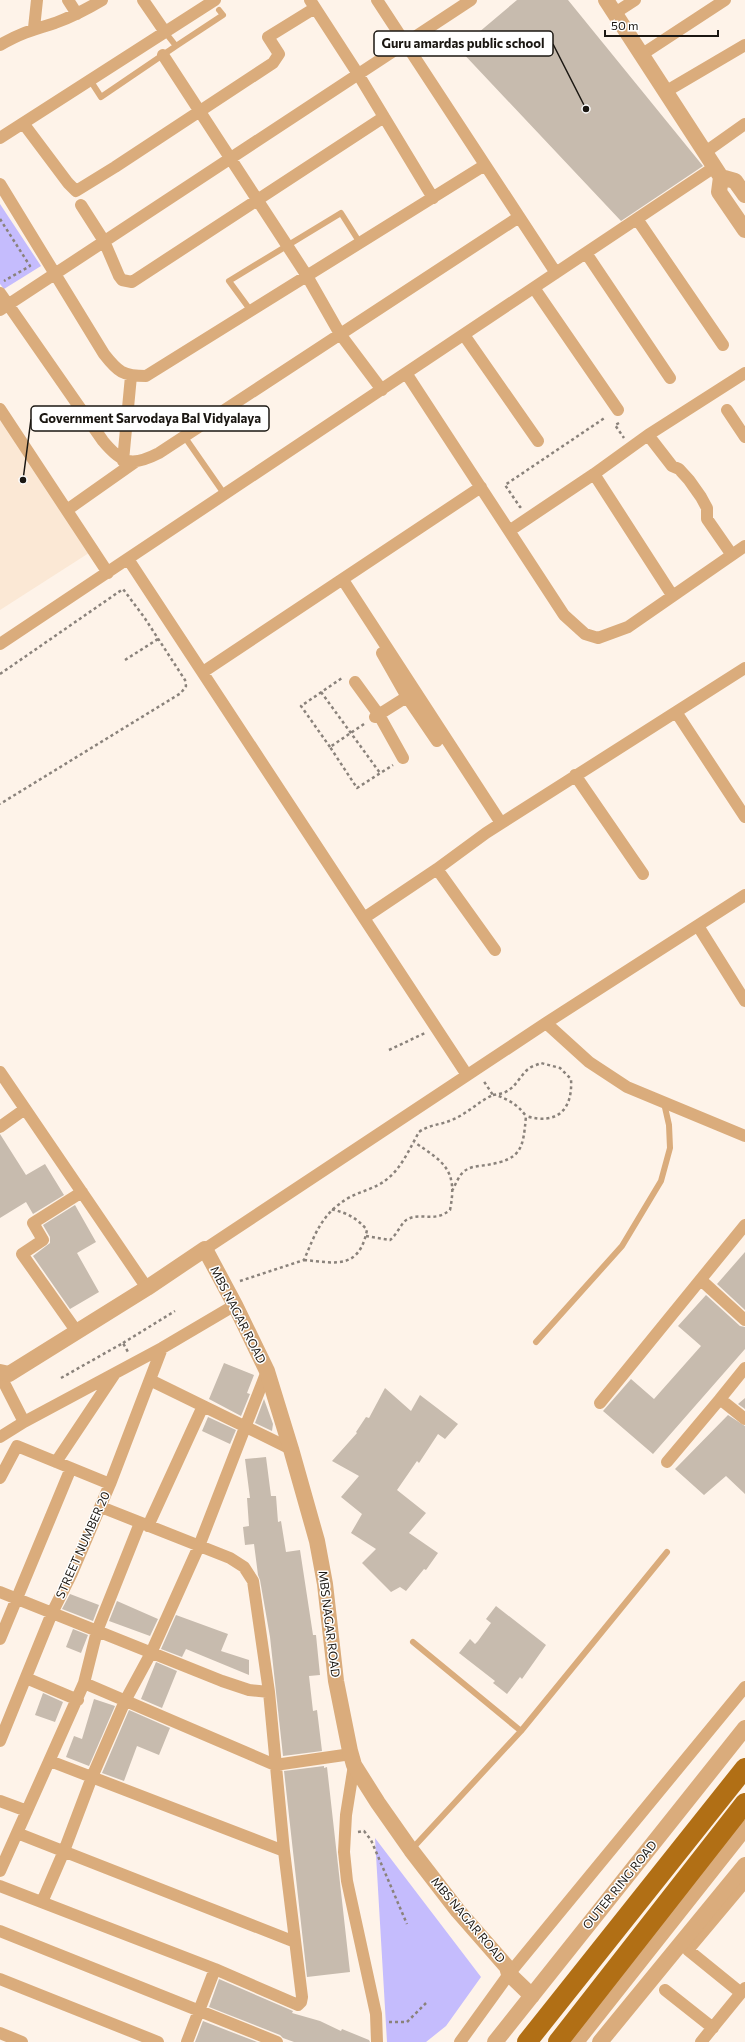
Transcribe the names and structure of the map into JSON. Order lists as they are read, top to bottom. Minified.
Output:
{"streets":{"main road":["OUTER RING ROAD"],"street":["MBS NAGAR ROAD","STREET NUMBER 20"]},"crossings":[["MBS NAGAR ROAD","OUTER RING ROAD"]],"places":["Guru amardas public school","Government Sarvodaya Bal Vidyalaya"],"scale_bar":"50 m"}
